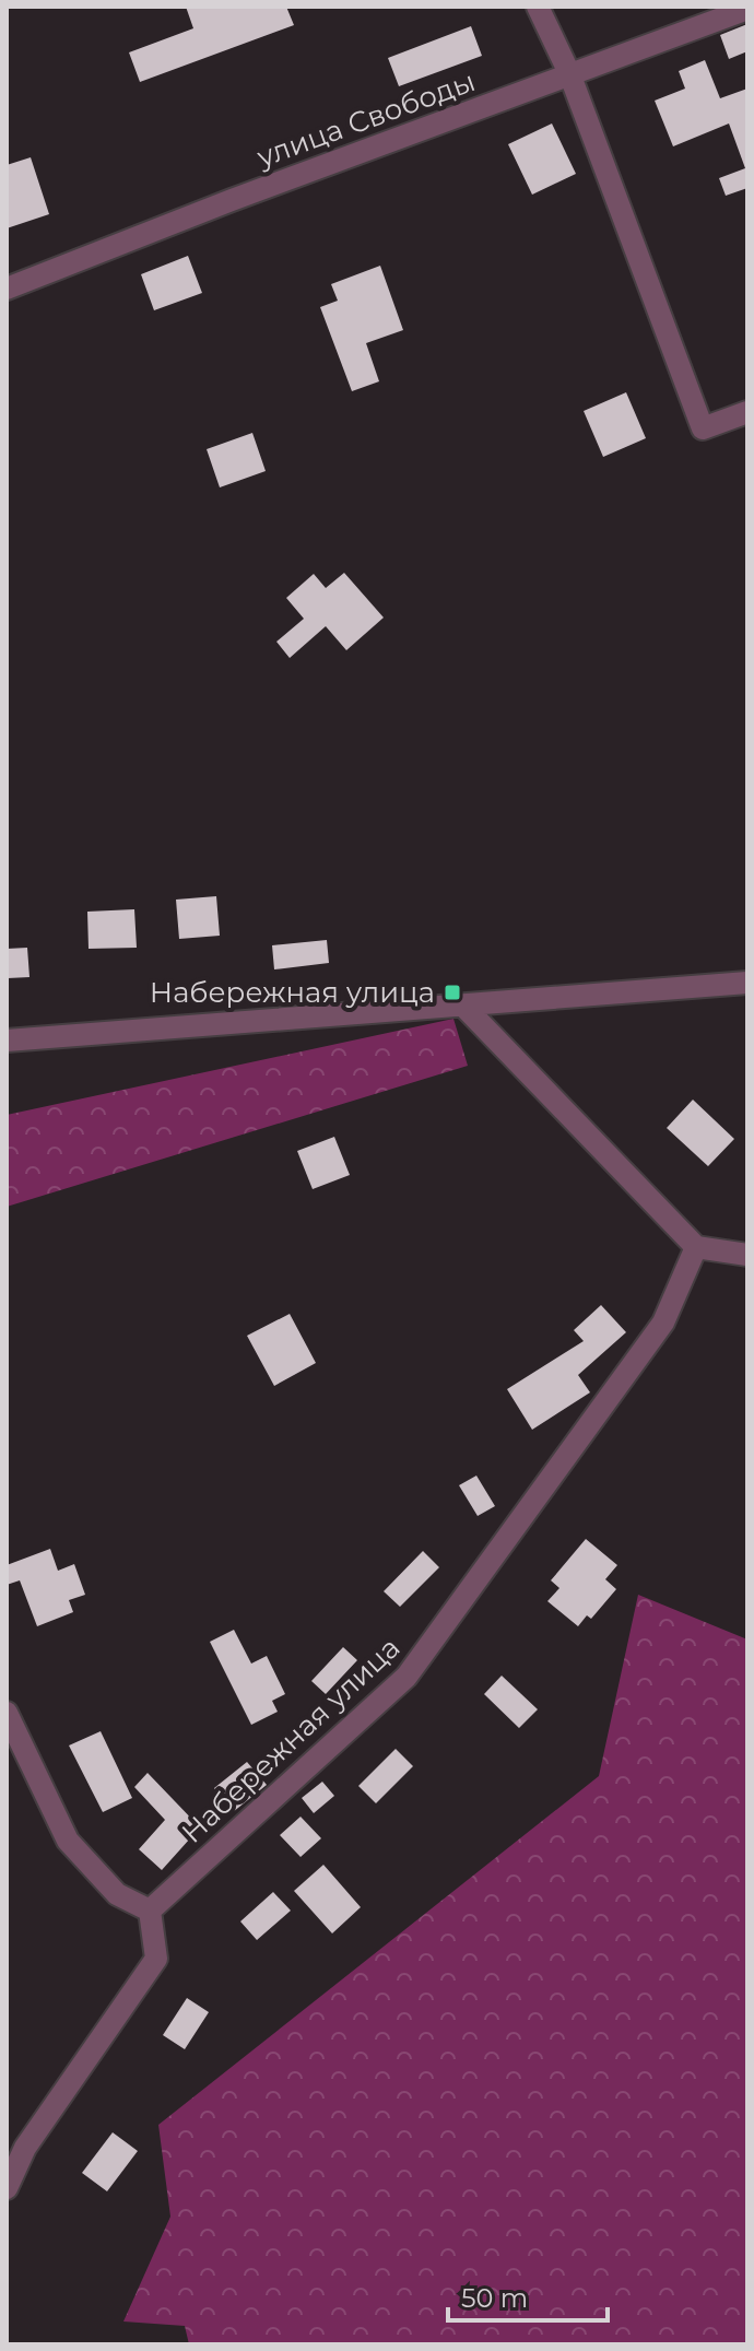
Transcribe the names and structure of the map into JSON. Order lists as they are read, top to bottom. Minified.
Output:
{"streets":{"street":["улица Свободы","Набережная улица"]},"places":{"transit":["Набережная улица"]},"scale_bar":"50 m"}
